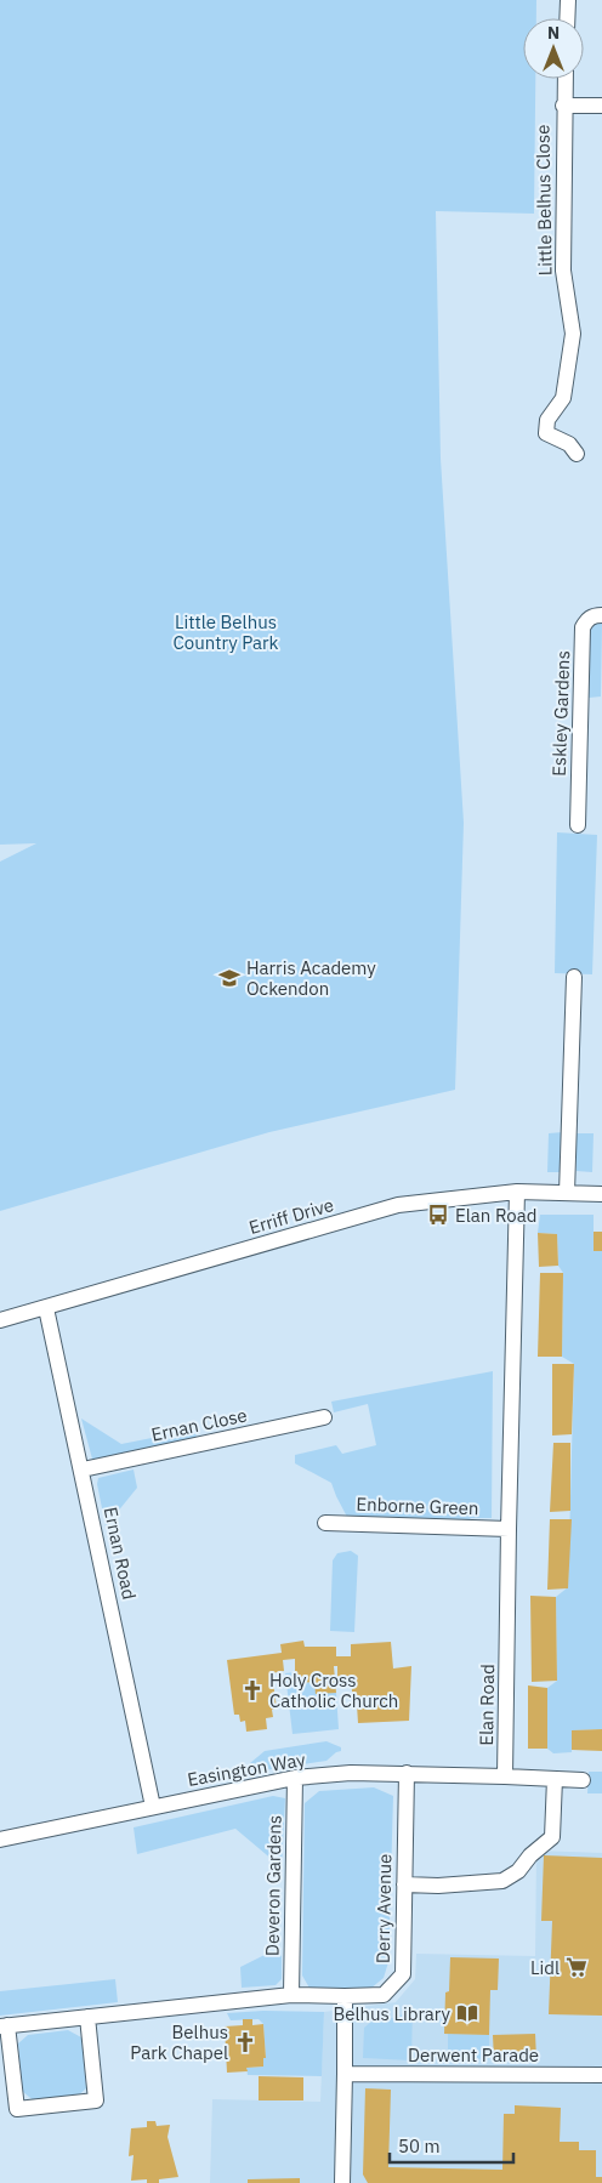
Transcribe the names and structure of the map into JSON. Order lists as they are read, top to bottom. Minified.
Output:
{"streets":{"street":["Little Belhus Close","Eskley Gardens","Erriff Drive","Ernan Close","Enborne Green","Ernan Road","Elan Road","Easington Way","Deveron Gardens","Derry Avenue","Derwent Parade"]},"crossings":[["Erriff Drive","Ernan Road"],["Erriff Drive","Elan Road"],["Ernan Close","Ernan Road"],["Enborne Green","Elan Road"],["Ernan Road","Easington Way"],["Elan Road","Easington Way"],["Easington Way","Deveron Gardens"],["Easington Way","Derry Avenue"]],"parks":["Little Belhus Country Park"],"places":{"school or university":["Harris Academy Ockendon"],"bus stop":["Elan Road"],"church":["Holy Cross Catholic Church","Belhus Park Chapel"],"supermarket":["Lidl"],"library":["Belhus Library"]},"scale_bar":"50 m","north":"top"}
